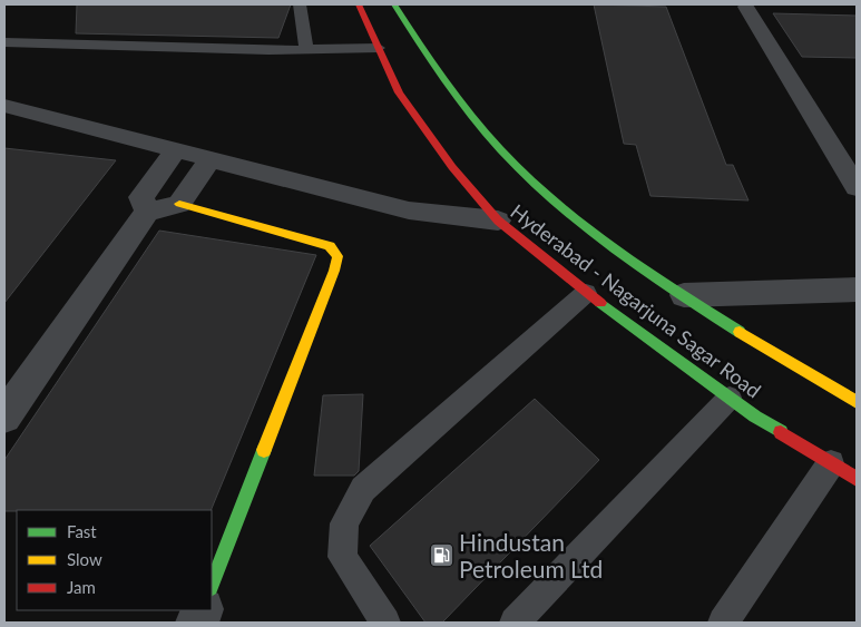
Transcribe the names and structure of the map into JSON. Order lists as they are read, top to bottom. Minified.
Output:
{"streets":{"main road":["Hyderabad - Nagarjuna Sagar Road"]},"places":{"fuel station":["Hindustan Petroleum Ltd"]},"legend":["Fast","Slow","Jam"]}
